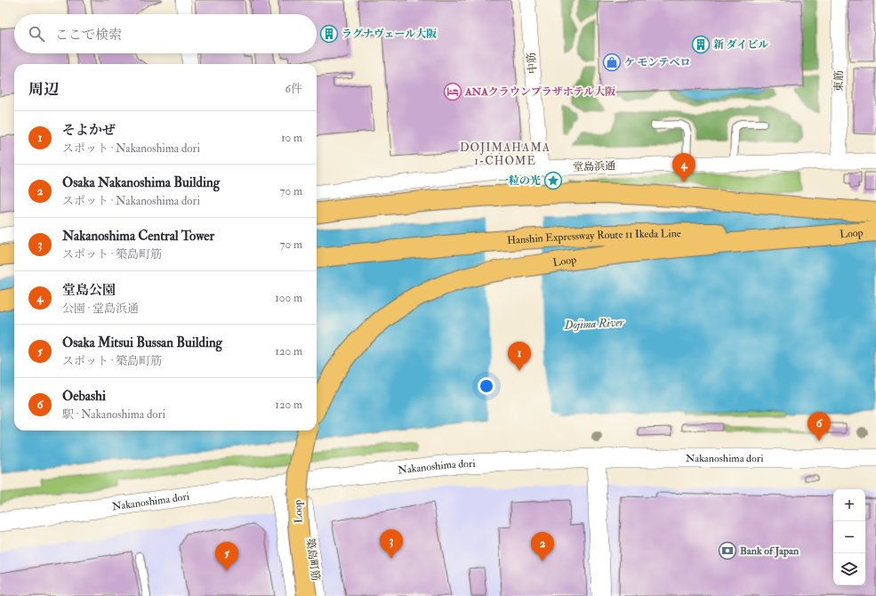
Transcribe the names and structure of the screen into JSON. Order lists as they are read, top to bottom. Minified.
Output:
{"streets":{"highway":["Loop","Hanshin Expressway Route 11 Ikeda Line"],"street":["中筋","東筋","堂島浜通","Nakanoshima dori","築島町筋"]},"crossings":[["中筋","堂島浜通"],["東筋","堂島浜通"],["Loop","Hanshin Expressway Route 11 Ikeda Line"],["Nakanoshima dori","築島町筋"]],"districts":["DOJIMAHAMA 1-CHOME"],"water":["Dojima River"],"places":{"building":["ラグナヴェール大阪","新 ダイビル"],"shop":["ケ モンテベロ"],"hotel":["ANAクラウンプラザホテル大阪"],"place":["一粒の光"],"bank":["Bank of Japan"]},"page":{"search":"ここで検索","heading":["周辺","6件"],"list":[{"mark":"1","name":"そよかぜ","note":"スポット · Nakanoshima dori","value":"10 m"},{"mark":"2","name":"Osaka Nakanoshima Building","note":"スポット · Nakanoshima dori","value":"70 m"},{"mark":"3","name":"Nakanoshima Central Tower","note":"スポット · 築島町筋","value":"70 m"},{"mark":"4","name":"堂島公園","note":"公園 · 堂島浜通","value":"100 m"},{"mark":"5","name":"Osaka Mitsui Bussan Building","note":"スポット · 築島町筋","value":"120 m"},{"mark":"6","name":"Oebashi","note":"駅 · Nakanoshima dori","value":"120 m"}],"pins":["4","1","6","3","2","5"],"map_buttons":["+","−"]}}
